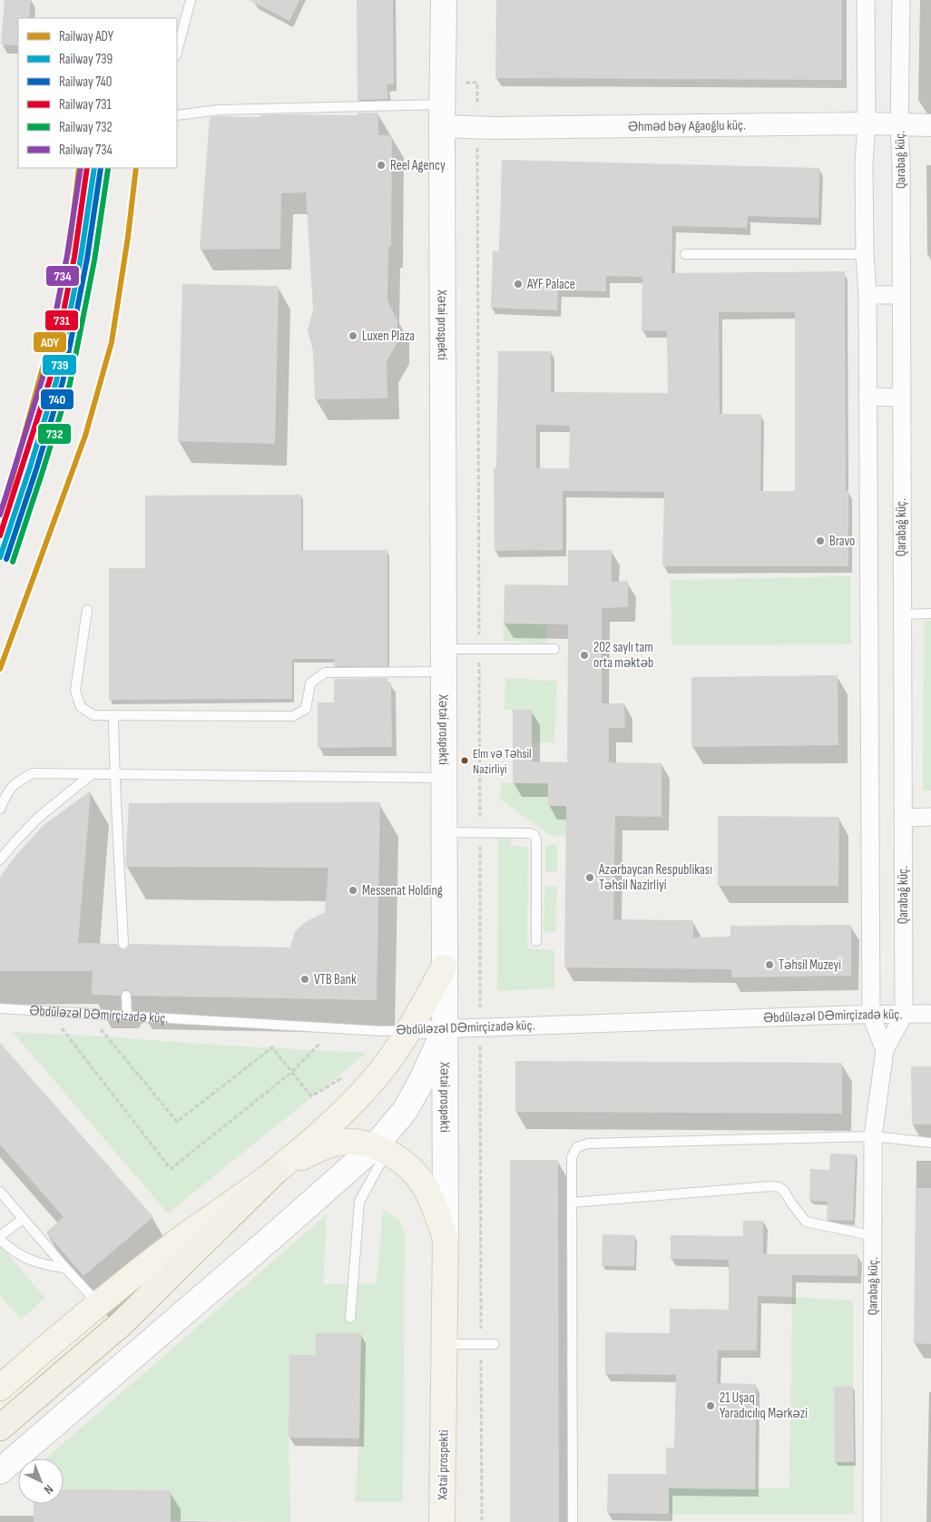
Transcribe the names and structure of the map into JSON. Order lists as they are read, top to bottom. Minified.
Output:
{"streets":{"main road":["Xətai prospekti"],"street":["Əhməd bəy Ağaoğlu küç.","Qarabağ küç.","Əbdüləzəl DƏmirçizadə küç."]},"crossings":[["Əhməd bəy Ağaoğlu küç.","Qarabağ küç."],["Əhməd bəy Ağaoğlu küç.","Xətai prospekti"],["Qarabağ küç.","Əbdüləzəl DƏmirçizadə küç."],["Xətai prospekti","Əbdüləzəl DƏmirçizadə küç."]],"places":["Reel Agency","AYF Palace","Luxen Plaza","Bravo","202 saylı tam orta məktəb","Elm və Təhsil Nazirliyi","Azərbaycan Respublikası Təhsil Nazirliyi","Messenat Holding","Təhsil Muzeyi","VTB Bank","21 Uşaq Yaradıcılıq Mərkəzi"],"lines":["rail line ADY","rail line 739","rail line 740","rail line 731","rail line 734","rail line 732"],"legend":["Railway ADY","Railway 739","Railway 740","Railway 731","Railway 732","Railway 734"],"north":"bottom right"}
